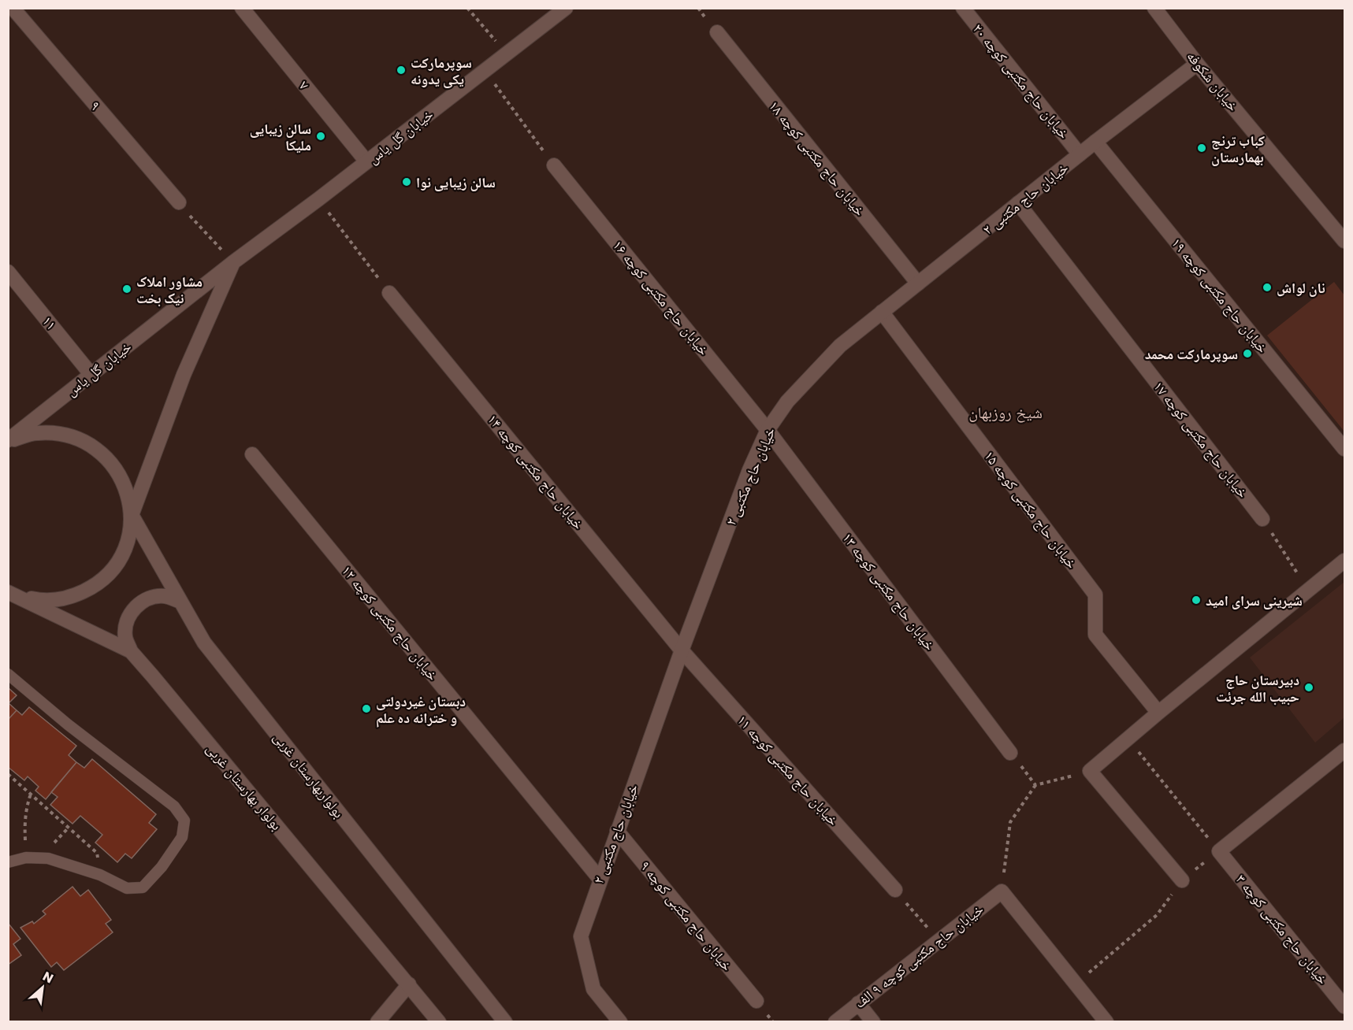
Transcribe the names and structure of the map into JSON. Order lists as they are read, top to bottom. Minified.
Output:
{"streets":{"street":["خیابان حاج مکتبی کوچه ۲۰","خیابان شکوفه","۷","۹","خیابان گل یاس","خیابان حاج مکتبی کوچه ۱۸","خیابان حاج مکتبی ۲","خیابان حاج مکتبی کوچه ۱۹","خیابان حاج مکتبی کوچه ۱۶","۱۱","خیابان حاج مکتبی کوچه ۱۷","خیابان حاج مکتبی کوچه ۱۴","خیابان حاج مکتبی کوچه ۱۵","خیابان حاج مکتبی کوچه ۱۳","خیابان حاج مکتبی کوچه ۱۲","خیابان حاج مکتبی کوچه ۱۱","بولواربهارستان غربی","بولوار بهارستان غربی","خیابان حاج مکتبی کوچه ۹","خیابان حاج مکتبی کوچه ۳","خیابان حاج مکتبی کوچه ۹ الف"]},"crossings":[["خیابان حاج مکتبی کوچه ۲۰","خیابان حاج مکتبی ۲"],["خیابان شکوفه","خیابان حاج مکتبی ۲"],["۷","خیابان گل یاس"],["خیابان گل یاس","۱۱"],["خیابان گل یاس","بولواربهارستان غربی"],["خیابان حاج مکتبی کوچه ۱۸","خیابان حاج مکتبی ۲"],["خیابان حاج مکتبی ۲","خیابان حاج مکتبی کوچه ۱۹"],["خیابان حاج مکتبی ۲","خیابان حاج مکتبی کوچه ۱۶"],["خیابان حاج مکتبی ۲","خیابان حاج مکتبی کوچه ۱۷"],["خیابان حاج مکتبی ۲","خیابان حاج مکتبی کوچه ۱۴"],["خیابان حاج مکتبی ۲","خیابان حاج مکتبی کوچه ۱۵"],["خیابان حاج مکتبی ۲","خیابان حاج مکتبی کوچه ۱۳"],["خیابان حاج مکتبی ۲","خیابان حاج مکتبی کوچه ۱۲"],["خیابان حاج مکتبی ۲","خیابان حاج مکتبی کوچه ۱۱"],["خیابان حاج مکتبی ۲","خیابان حاج مکتبی کوچه ۹"],["خیابان حاج مکتبی کوچه ۱۶","خیابان حاج مکتبی کوچه ۱۳"],["خیابان حاج مکتبی کوچه ۱۴","خیابان حاج مکتبی کوچه ۱۱"]],"districts":["شیخ روزبهان"],"places":["سوپرمارکت یکی یدونه","سالن زیبایی ملیکا","کباب ترنج بهمارستان","سالن زیبایی نوا","نان لواش","مشاور املاک نیک بخت","سوپرمارکت محمد","شیرینی سرای امید","دبیرستان حاج حبیب الله جرئت","دبستان غیردولتی و خترانه ده علم"],"north":"top right"}
